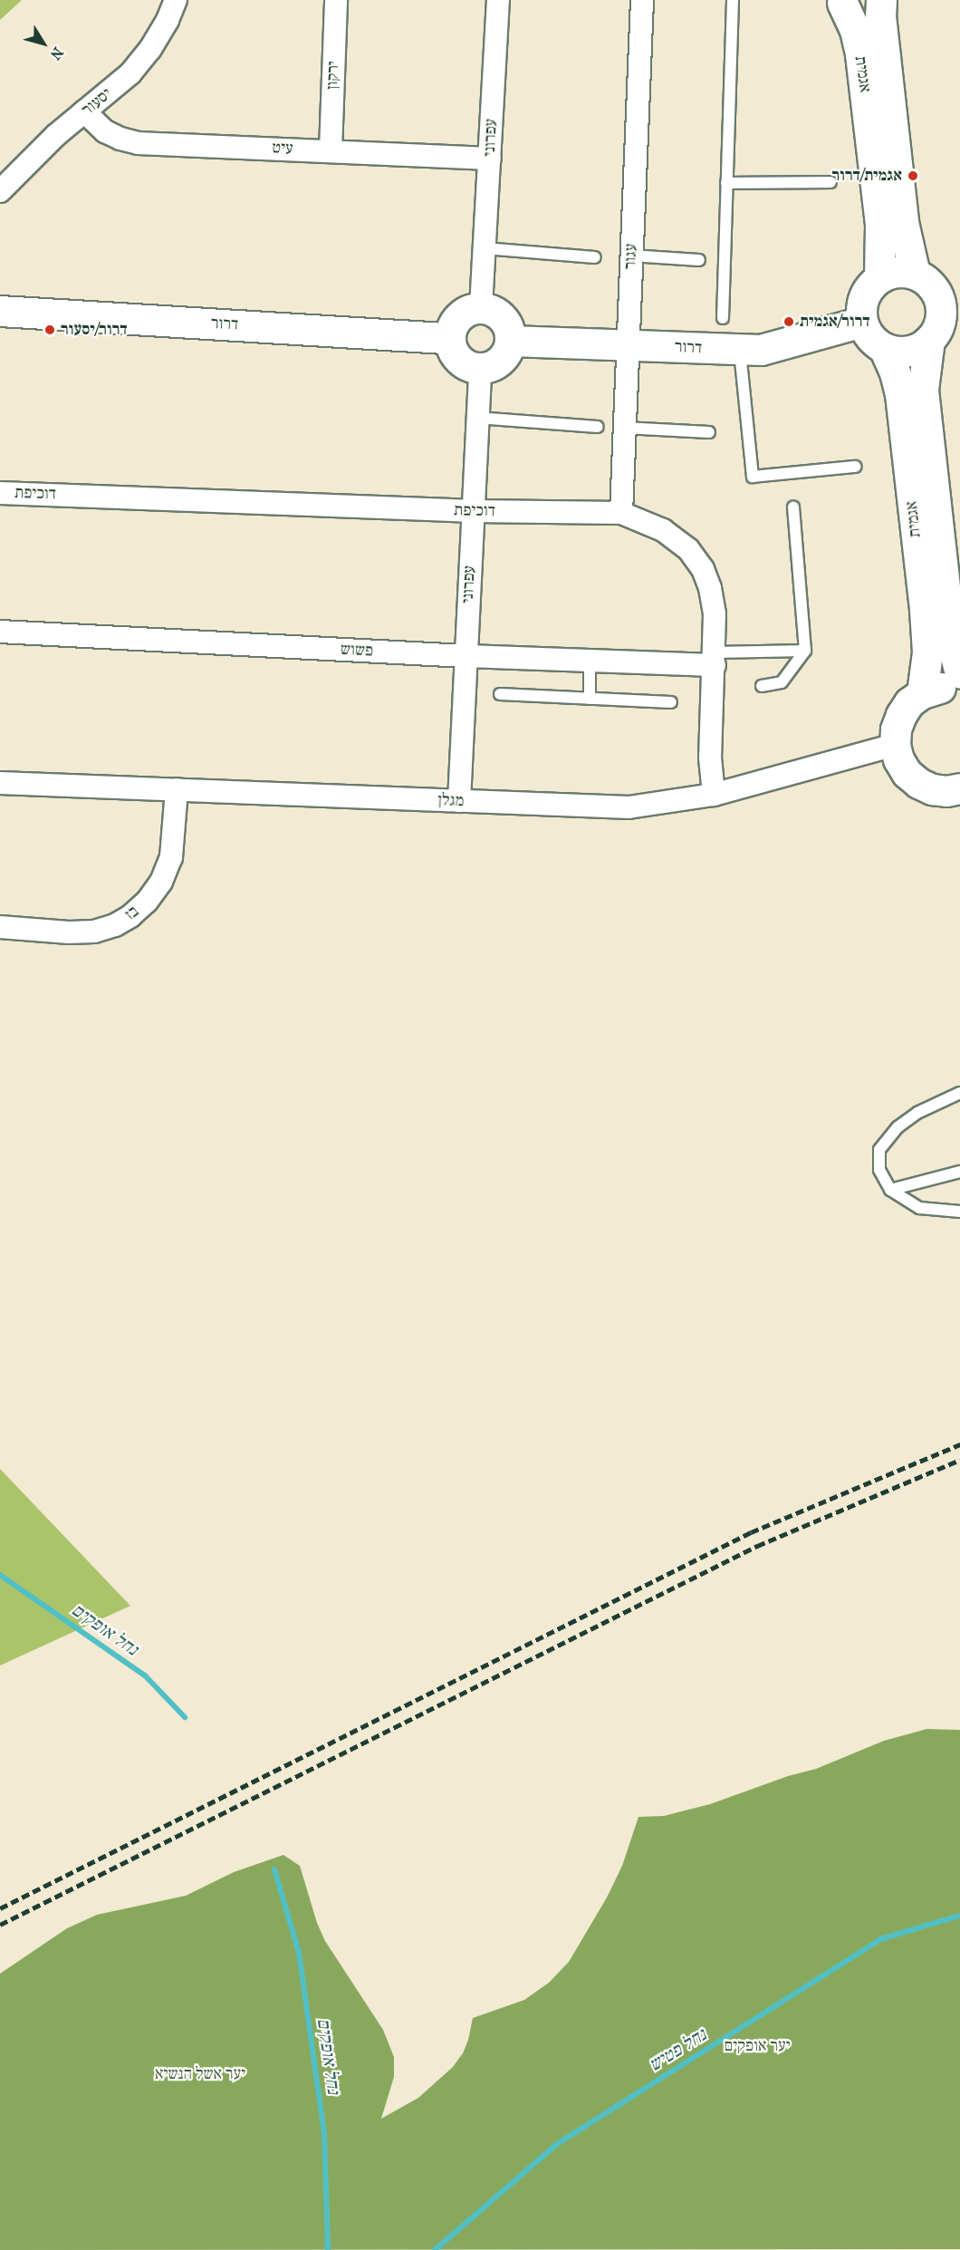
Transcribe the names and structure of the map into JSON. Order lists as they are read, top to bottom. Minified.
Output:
{"streets":{"street":["אגמית","ירקון","יסעור","עפרוני","עיט","עגור","דרור","דוכיפת","פשוש","מגלן","בז"]},"crossings":[["אגמית","דרור"],["ירקון","עיט"],["יסעור","עיט"],["עפרוני","עיט"],["עפרוני","דרור"],["עפרוני","דוכיפת"],["עפרוני","פשוש"],["עפרוני","מגלן"],["עגור","דרור"],["עגור","דוכיפת"],["דוכיפת","פשוש"],["דוכיפת","מגלן"],["מגלן","בז"]],"water":["נחל אופקים","נחל פטיש"],"parks":["יער אופקים","יער אשל הנשיא"],"places":["אגמית/דרור","דרור/אגמית","דרור/יסעור"],"north":"bottom right"}
